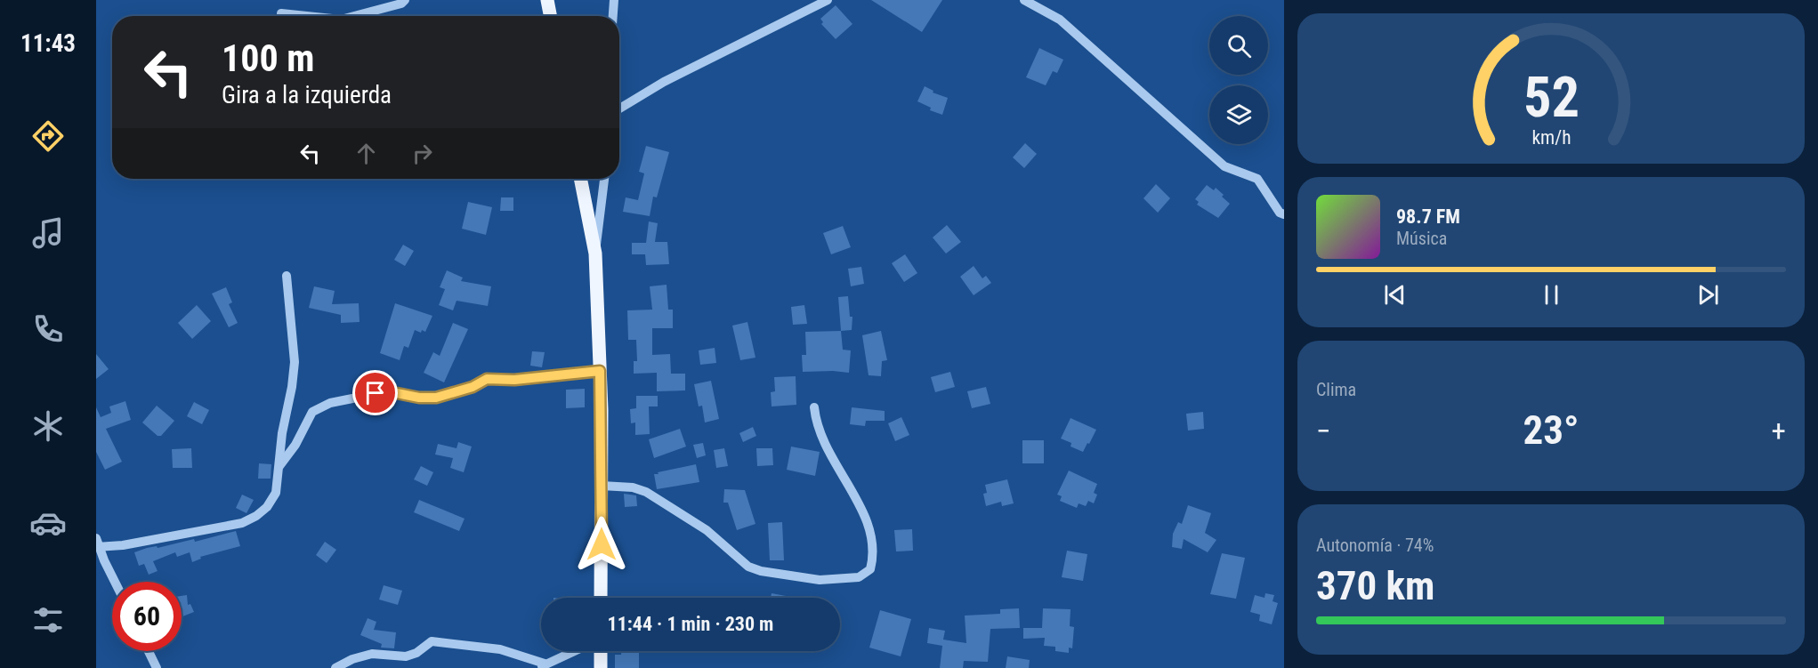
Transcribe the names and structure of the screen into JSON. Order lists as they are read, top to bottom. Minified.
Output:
{"page":{"tabs":"11:43","turn":["100 m","Gira a la izquierda"],"song":["98.7 FM","Música"],"tile":["Clima",["Autonomía · 74%","370 km"]],"heat":["−","23°","+"],"limit":"60","trip":"11:44 · 1 min · 230 m","gauge":["52","km/h"]}}
